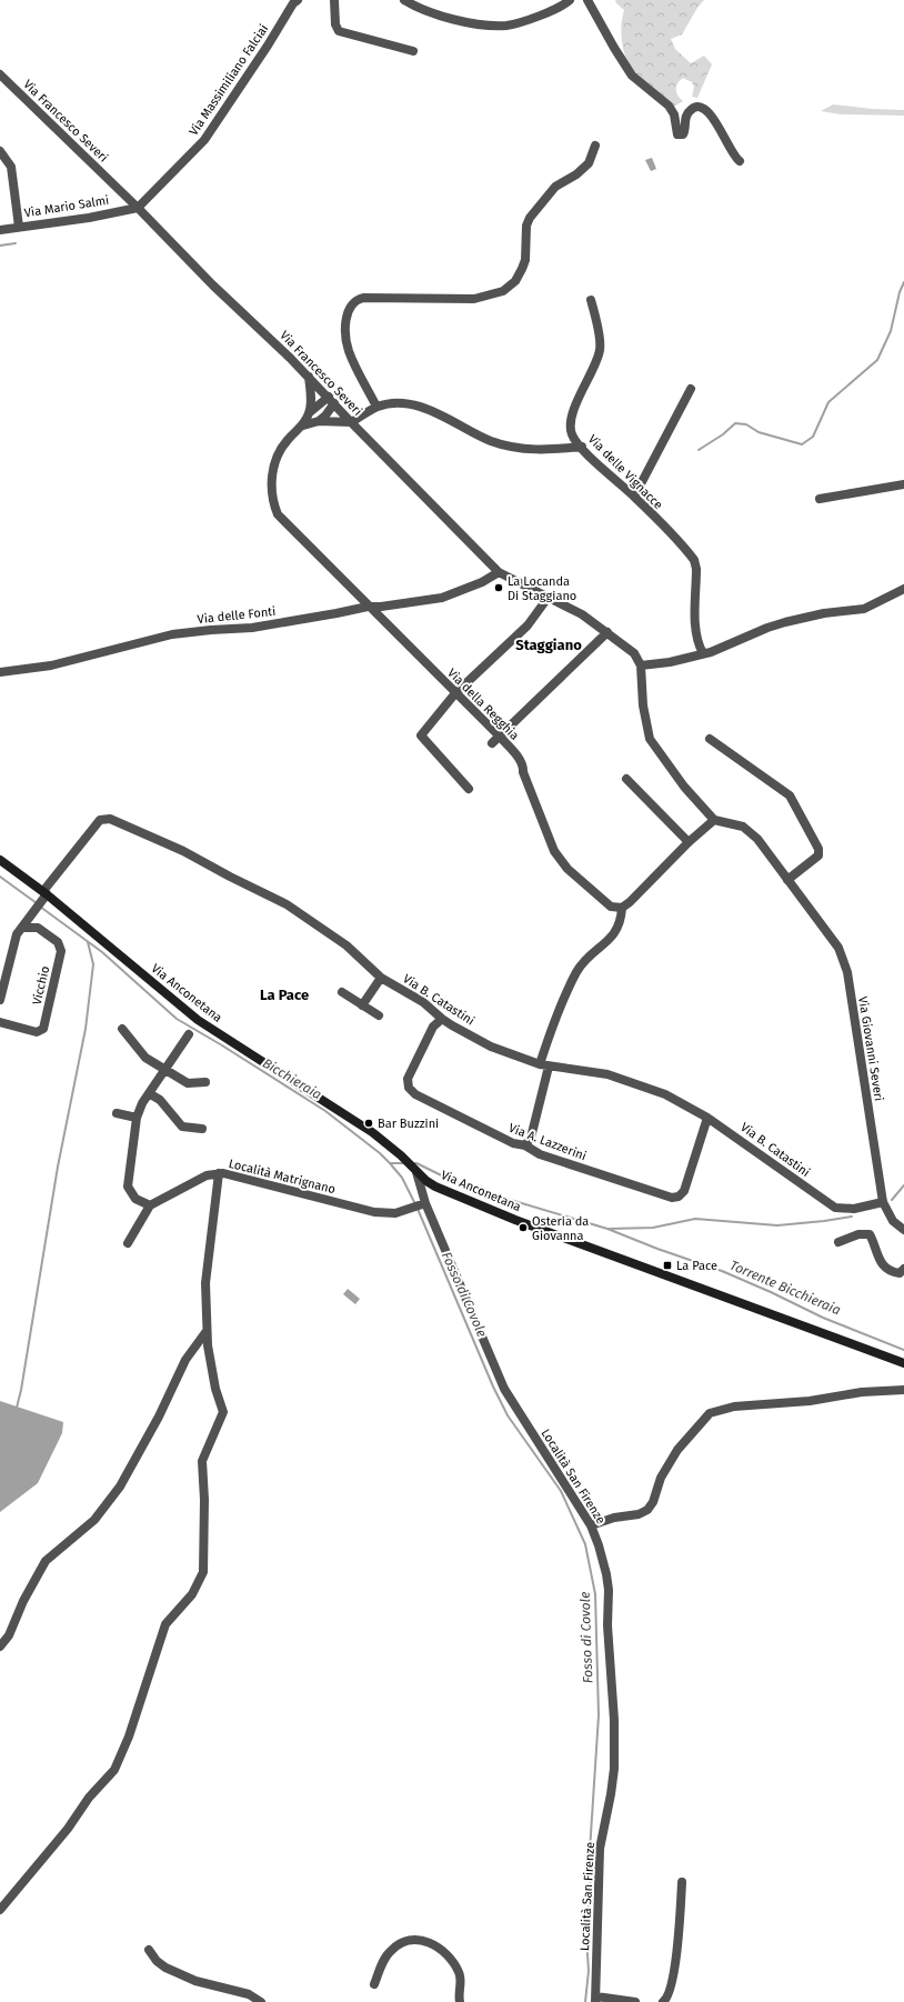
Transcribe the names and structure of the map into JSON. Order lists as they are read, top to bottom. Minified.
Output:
{"streets":{"main road":["Via Anconetana"],"street":["Via Massimiliano Falciai","Via Francesco Severi","Via Mario Salmi","Via delle Vignacce","Via delle Fonti","Via della Regghia","Vicchio","Via B. Catastini","Via Giovanni Severi","Via A. Lazzerini","Località Matrignano","Località San Firenze"]},"crossings":[["Via Massimiliano Falciai","Via Francesco Severi"],["Via Massimiliano Falciai","Via Mario Salmi"],["Via Francesco Severi","Via Mario Salmi"],["Via Francesco Severi","Via delle Fonti"],["Via Francesco Severi","Via della Regghia"],["Via delle Fonti","Via della Regghia"],["Via Anconetana","Via B. Catastini"],["Via Anconetana","Località San Firenze"],["Via B. Catastini","Via Giovanni Severi"],["Via B. Catastini","Via A. Lazzerini"],["Località Matrignano","Località San Firenze"]],"districts":["Staggiano","La Pace"],"water":["Bicchieraia","Torrente Bicchieraia","Fosso di Covole"],"places":{"other":["La Locanda Di Staggiano","Bar Buzzini","Osteria da Giovanna"],"transit":["La Pace"]}}
